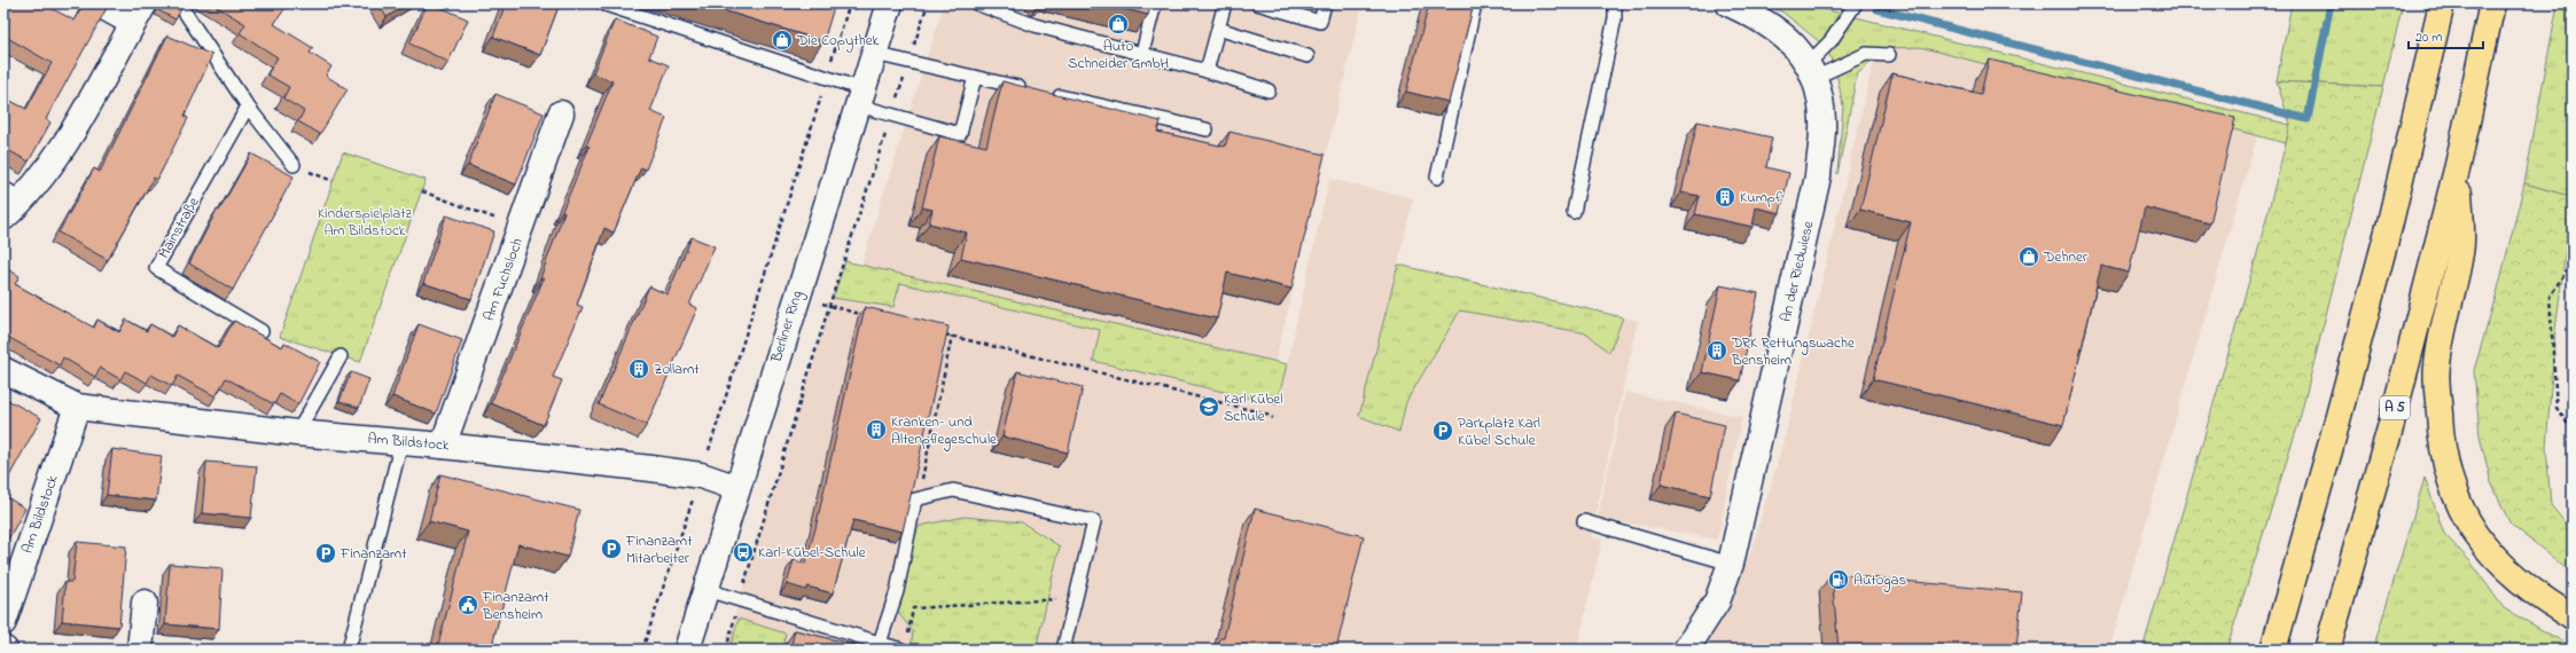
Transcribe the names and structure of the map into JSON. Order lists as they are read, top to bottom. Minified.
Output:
{"streets":{"highway":["A 5"],"street":["An der Riedwiese","Am Fuchsloch","Berliner Ring","Am Bildstock"],"lane":["Mainstraße"]},"crossings":[["Am Fuchsloch","Am Bildstock"],["Berliner Ring","Am Bildstock"]],"parks":["Kinderspielplatz Am Bildstock"],"places":{"shop":["Auto Schneider GmbH","Die Copythek","Dehner"],"building":["Kumpf","DRK Rettungswache Bensheim","Zollamt","Kranken- und Altenpflegeschule"],"school or university":["Karl Kübel Schule"],"parking":["Parkplatz Karl Kübel Schule","Finanzamt Mitarbeiter","Finanzamt"],"bus stop":["Karl-Kübel-Schule"],"fuel station":["Autogas"],"public building":["Finanzamt Bensheim"]},"scale_bar":"20 m"}
